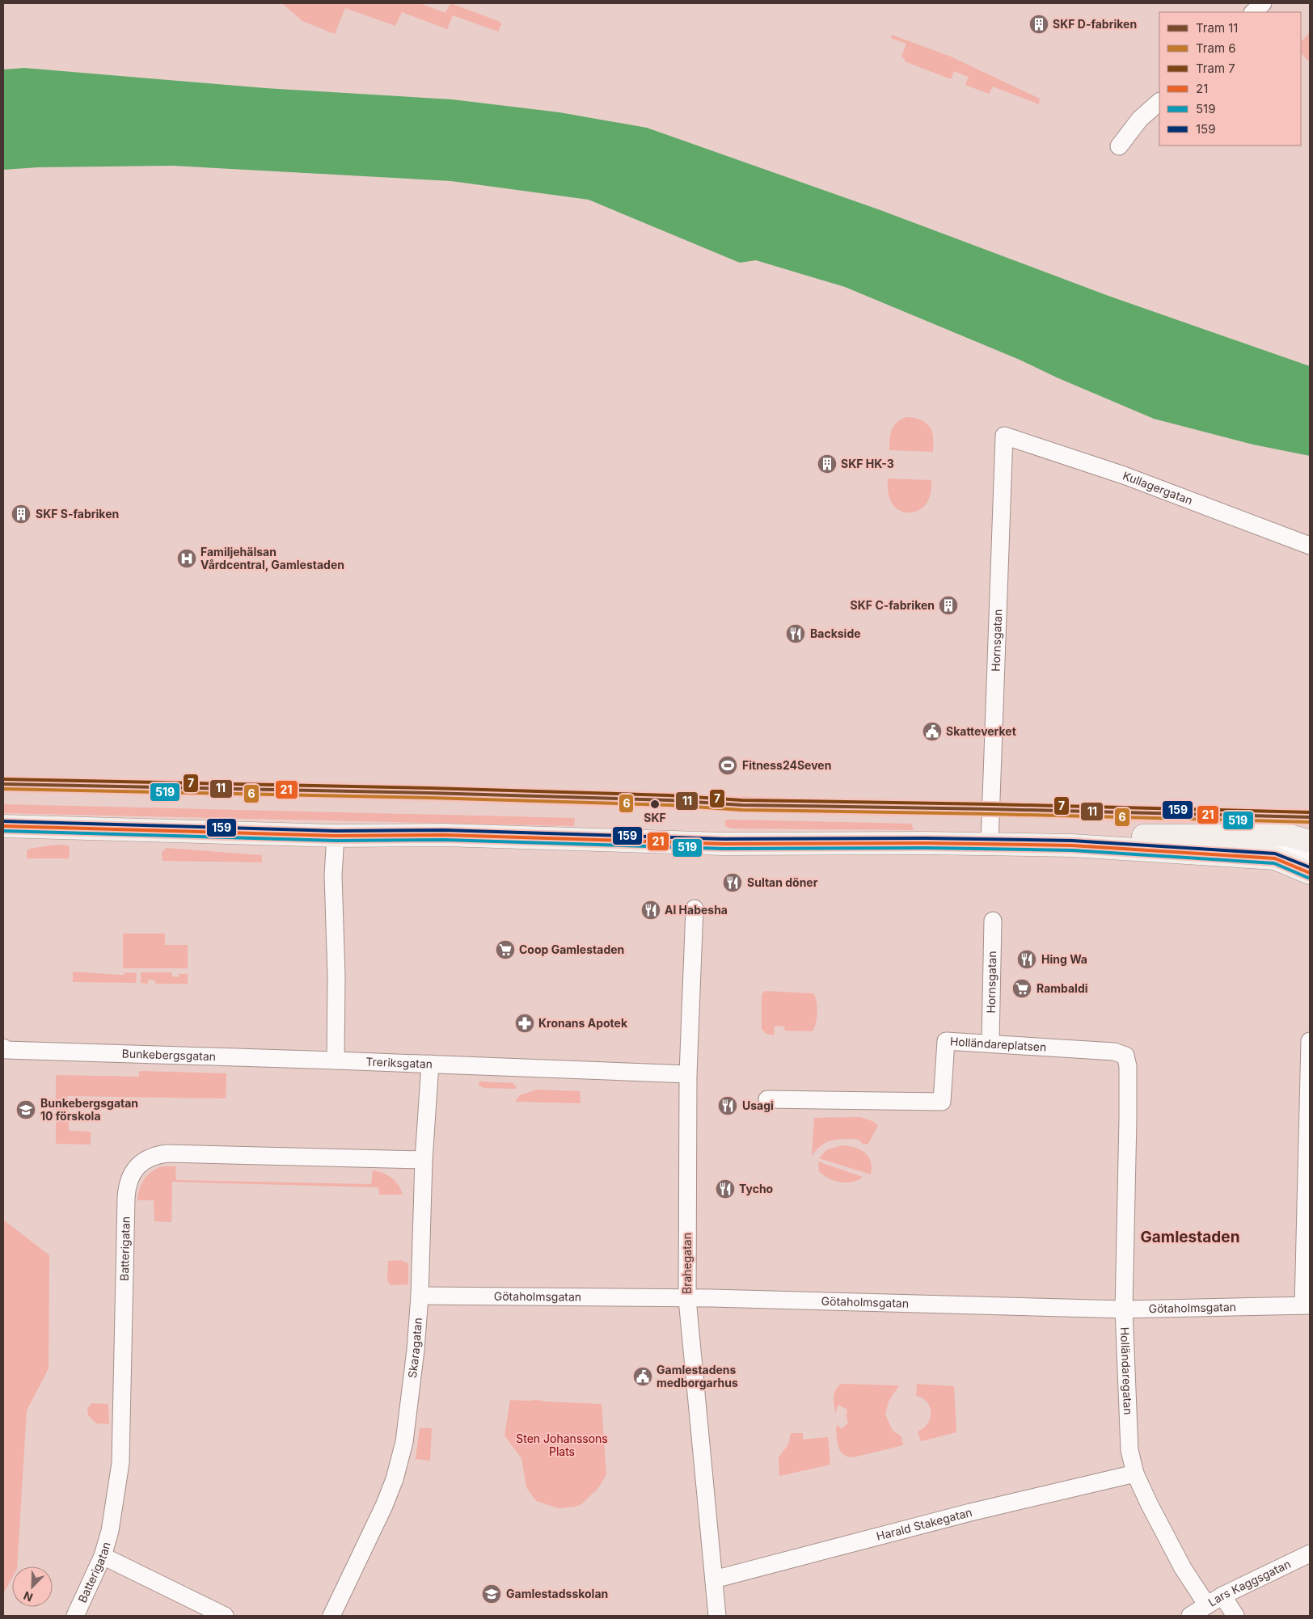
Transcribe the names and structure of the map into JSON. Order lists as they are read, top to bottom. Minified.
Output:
{"streets":{"street":["Kullagergatan","Hornsgatan","Holländareplatsen","Bunkebergsgatan","Treriksgatan","Batterigatan","Brahegatan","Götaholmsgatan","Skaragatan","Holländaregatan","Harald Stakegatan","Lars Kaggsgatan"]},"crossings":[["Kullagergatan","Hornsgatan"],["Hornsgatan","Holländareplatsen"],["Holländareplatsen","Holländaregatan"],["Bunkebergsgatan","Treriksgatan"],["Treriksgatan","Brahegatan"],["Treriksgatan","Skaragatan"],["Batterigatan","Skaragatan"],["Brahegatan","Götaholmsgatan"],["Brahegatan","Harald Stakegatan"],["Götaholmsgatan","Skaragatan"],["Götaholmsgatan","Holländaregatan"],["Holländaregatan","Harald Stakegatan"],["Holländaregatan","Lars Kaggsgatan"]],"districts":["Gamlestaden"],"parks":["Sten Johanssons Plats"],"places":{"building":["SKF D-fabriken","SKF HK-3","SKF S-fabriken","SKF C-fabriken"],"hospital":["Familjehälsan Vårdcentral, Gamlestaden"],"restaurant":["Backside","Sultan döner","Al Habesha","Hing Wa","Usagi","Tycho"],"public building":["Skatteverket","Gamlestadens medborgarhus"],"sports":["Fitness24Seven"],"other":["SKF"],"supermarket":["Coop Gamlestaden","Rambaldi"],"pharmacy":["Kronans Apotek"],"school or university":["Bunkebergsgatan 10 förskola","Gamlestadsskolan"]},"lines":["tram line 7","transit line 159","tram line 11","transit line 21","tram line 6","transit line 519"],"legend":["Tram 11","Tram 6","Tram 7","21","519","159"],"north":"bottom left"}
